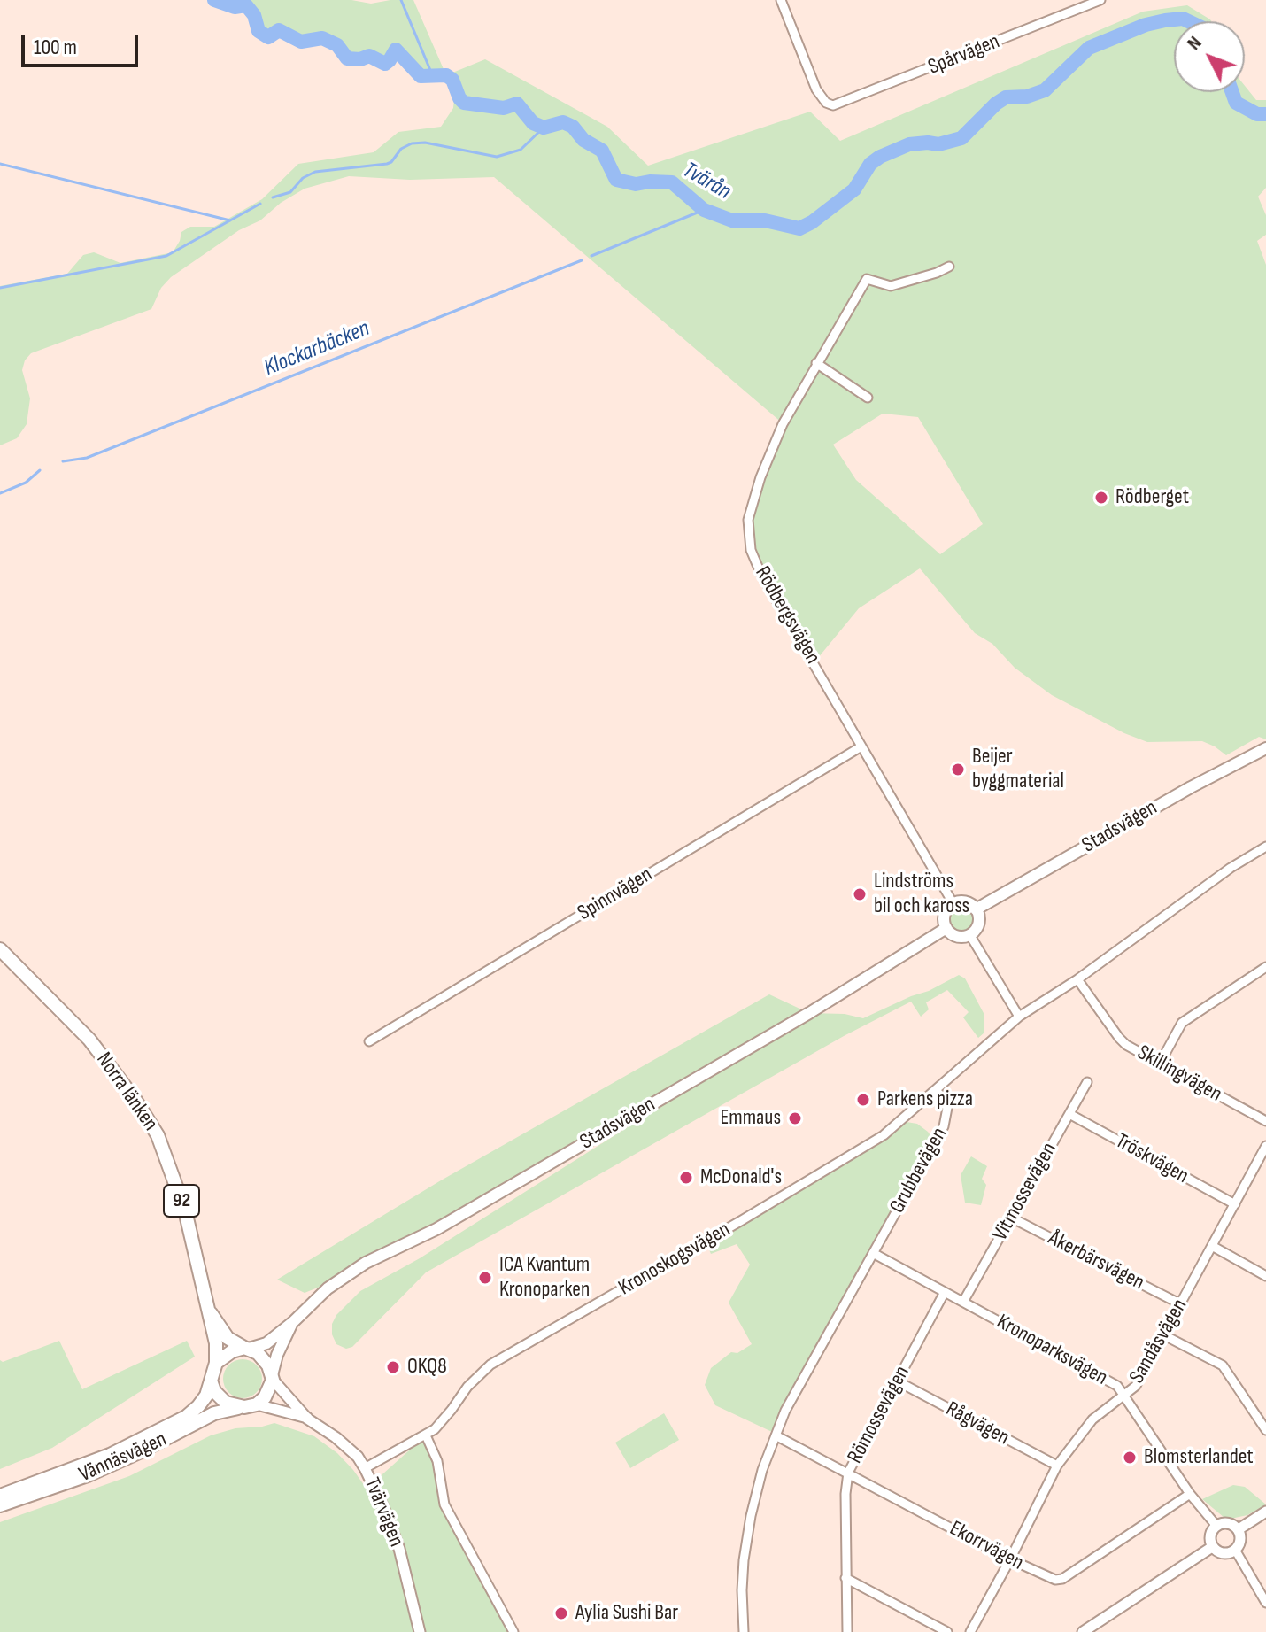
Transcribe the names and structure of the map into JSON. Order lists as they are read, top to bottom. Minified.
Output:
{"streets":{"highway":["Norra länken","92","Vännäsvägen"],"main road":["Stadsvägen"],"street":["Spårvägen","Rödbergsvägen","Spinnvägen","Skillingvägen","Tröskvägen","Grubbevägen","Vitmossevägen","Kronoskogsvägen","Åkerbärsvägen","Sandåsvägen","Kronoparksvägen","Römossevägen","Rågvägen","Tvärvägen","Ekorrvägen"]},"crossings":[["Rödbergsvägen","Stadsvägen"],["Rödbergsvägen","Spinnvägen"],["Stadsvägen","Norra länken"],["Stadsvägen","92"],["Stadsvägen","Vännäsvägen"],["Stadsvägen","Tvärvägen"],["Norra länken","92"],["Norra länken","Vännäsvägen"],["Norra länken","Tvärvägen"],["Tröskvägen","Vitmossevägen"],["Tröskvägen","Sandåsvägen"],["Grubbevägen","Kronoskogsvägen"],["Grubbevägen","Kronoparksvägen"],["Grubbevägen","Ekorrvägen"],["Vitmossevägen","Åkerbärsvägen"],["Vitmossevägen","Kronoparksvägen"],["92","Vännäsvägen"],["92","Tvärvägen"],["Kronoskogsvägen","Tvärvägen"],["Åkerbärsvägen","Sandåsvägen"],["Sandåsvägen","Kronoparksvägen"],["Sandåsvägen","Rågvägen"],["Sandåsvägen","Ekorrvägen"],["Kronoparksvägen","Römossevägen"],["Kronoparksvägen","Ekorrvägen"],["Römossevägen","Rågvägen"],["Römossevägen","Ekorrvägen"],["Vännäsvägen","Tvärvägen"]],"water":["Tvärån","Klockarbäcken"],"places":["Rödberget","Beijer byggmaterial","Lindströms bil och kaross","Parkens pizza","Emmaus","McDonald's","ICA Kvantum Kronoparken","OKQ8","Blomsterlandet","Aylia Sushi Bar"],"scale_bar":"100 m","north":"top left"}
